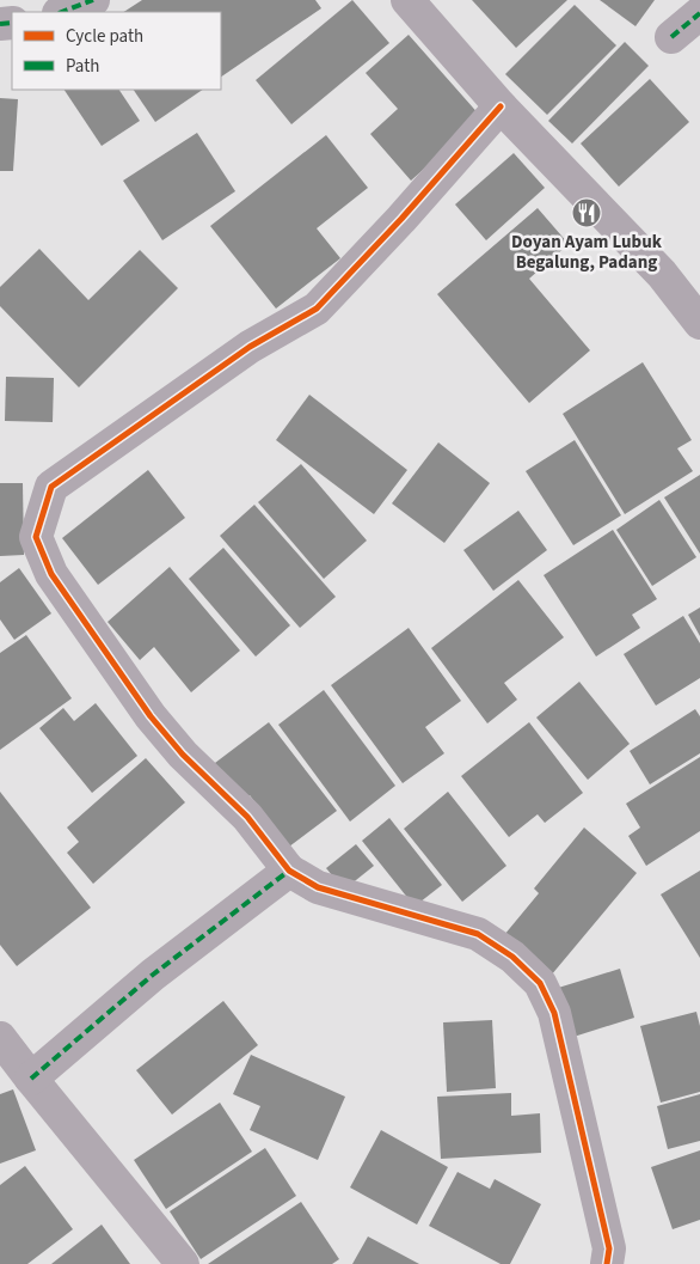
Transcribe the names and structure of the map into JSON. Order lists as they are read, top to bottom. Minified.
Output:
{"places":{"restaurant":["Doyan Ayam Lubuk Begalung, Padang"]},"legend":["Cycle path","Path"]}
